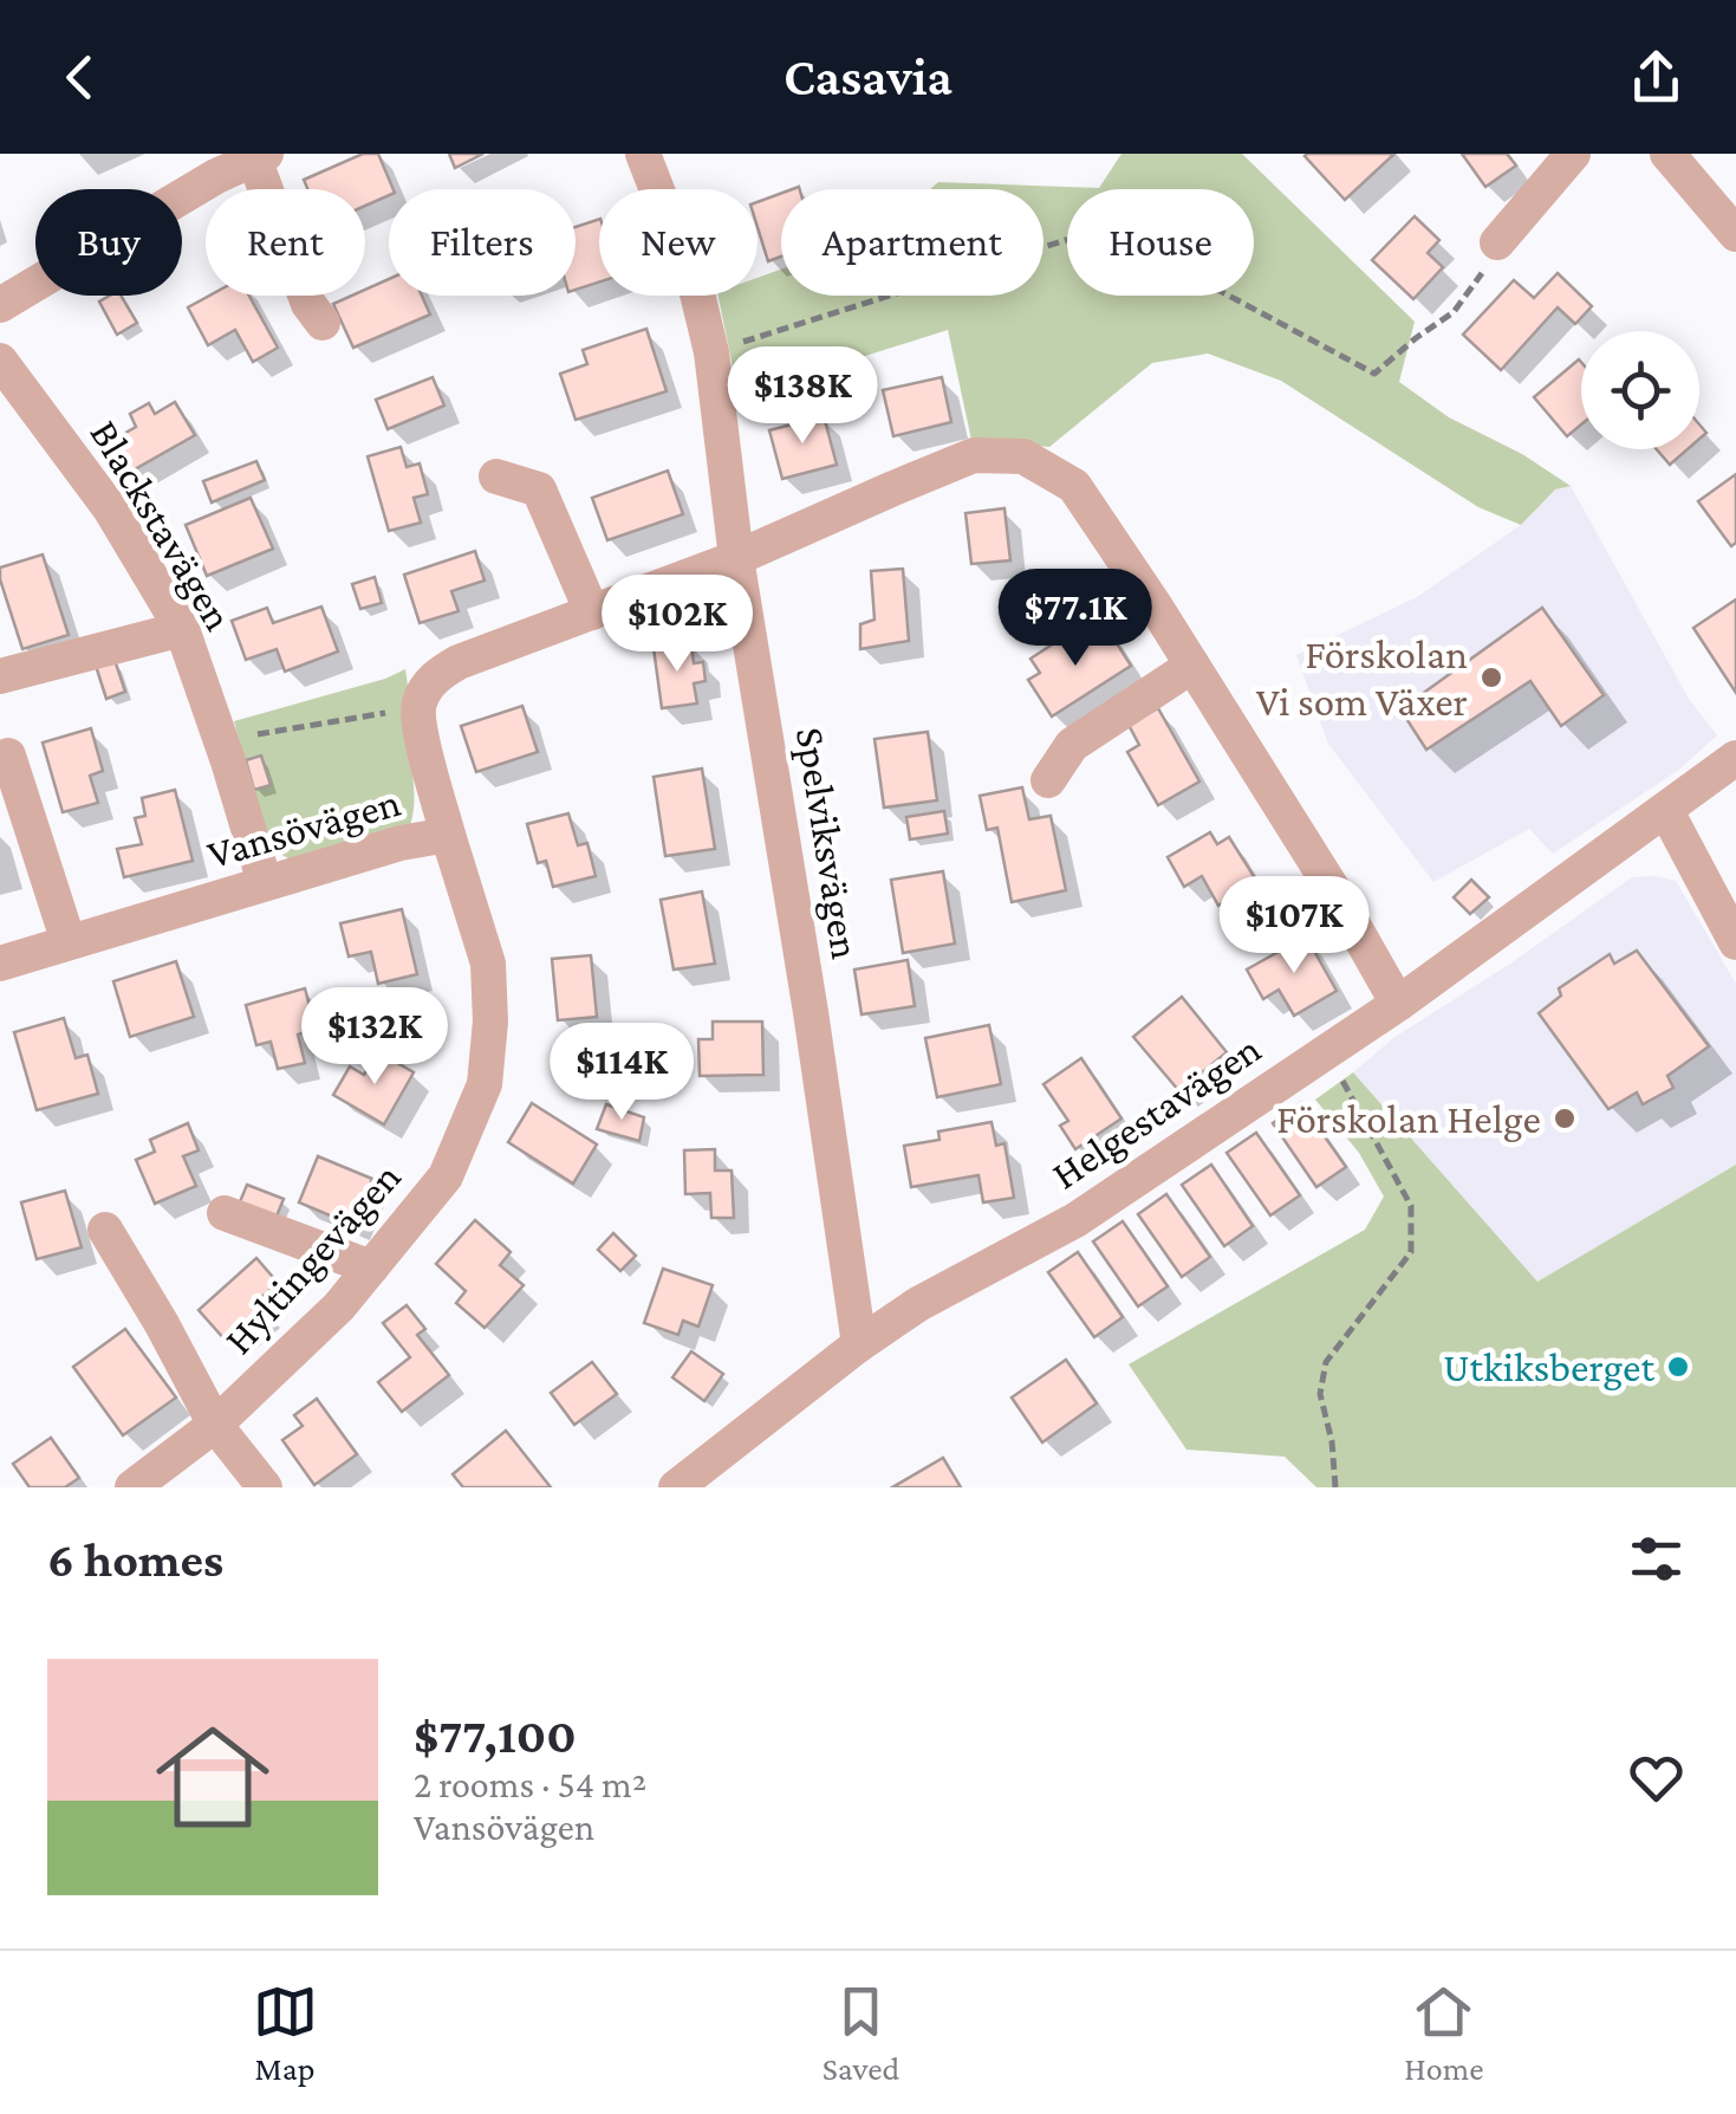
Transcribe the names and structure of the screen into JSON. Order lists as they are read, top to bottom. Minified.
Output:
{"streets":{"street":["Blackstavägen","Vansövägen","Spelviksvägen","Helgestavägen","Hyltingevägen"]},"crossings":[["Blackstavägen","Vansövägen"],["Vansövägen","Hyltingevägen"],["Spelviksvägen","Helgestavägen"]],"places":["Förskolan Vi som Växer","Förskolan Helge","Utkiksberget"],"page":{"header":"Casavia","chip":["Buy","Rent","Filters","New","Apartment","House"],"price":["$138K","$77.1K","$102K","$107K","$132K","$114K"],"heading":"6 homes","list":[{"name":"$77,100","note":"2 rooms · 54 m² · Vansövägen"}],"tabs":["Map","Saved","Home"]}}
